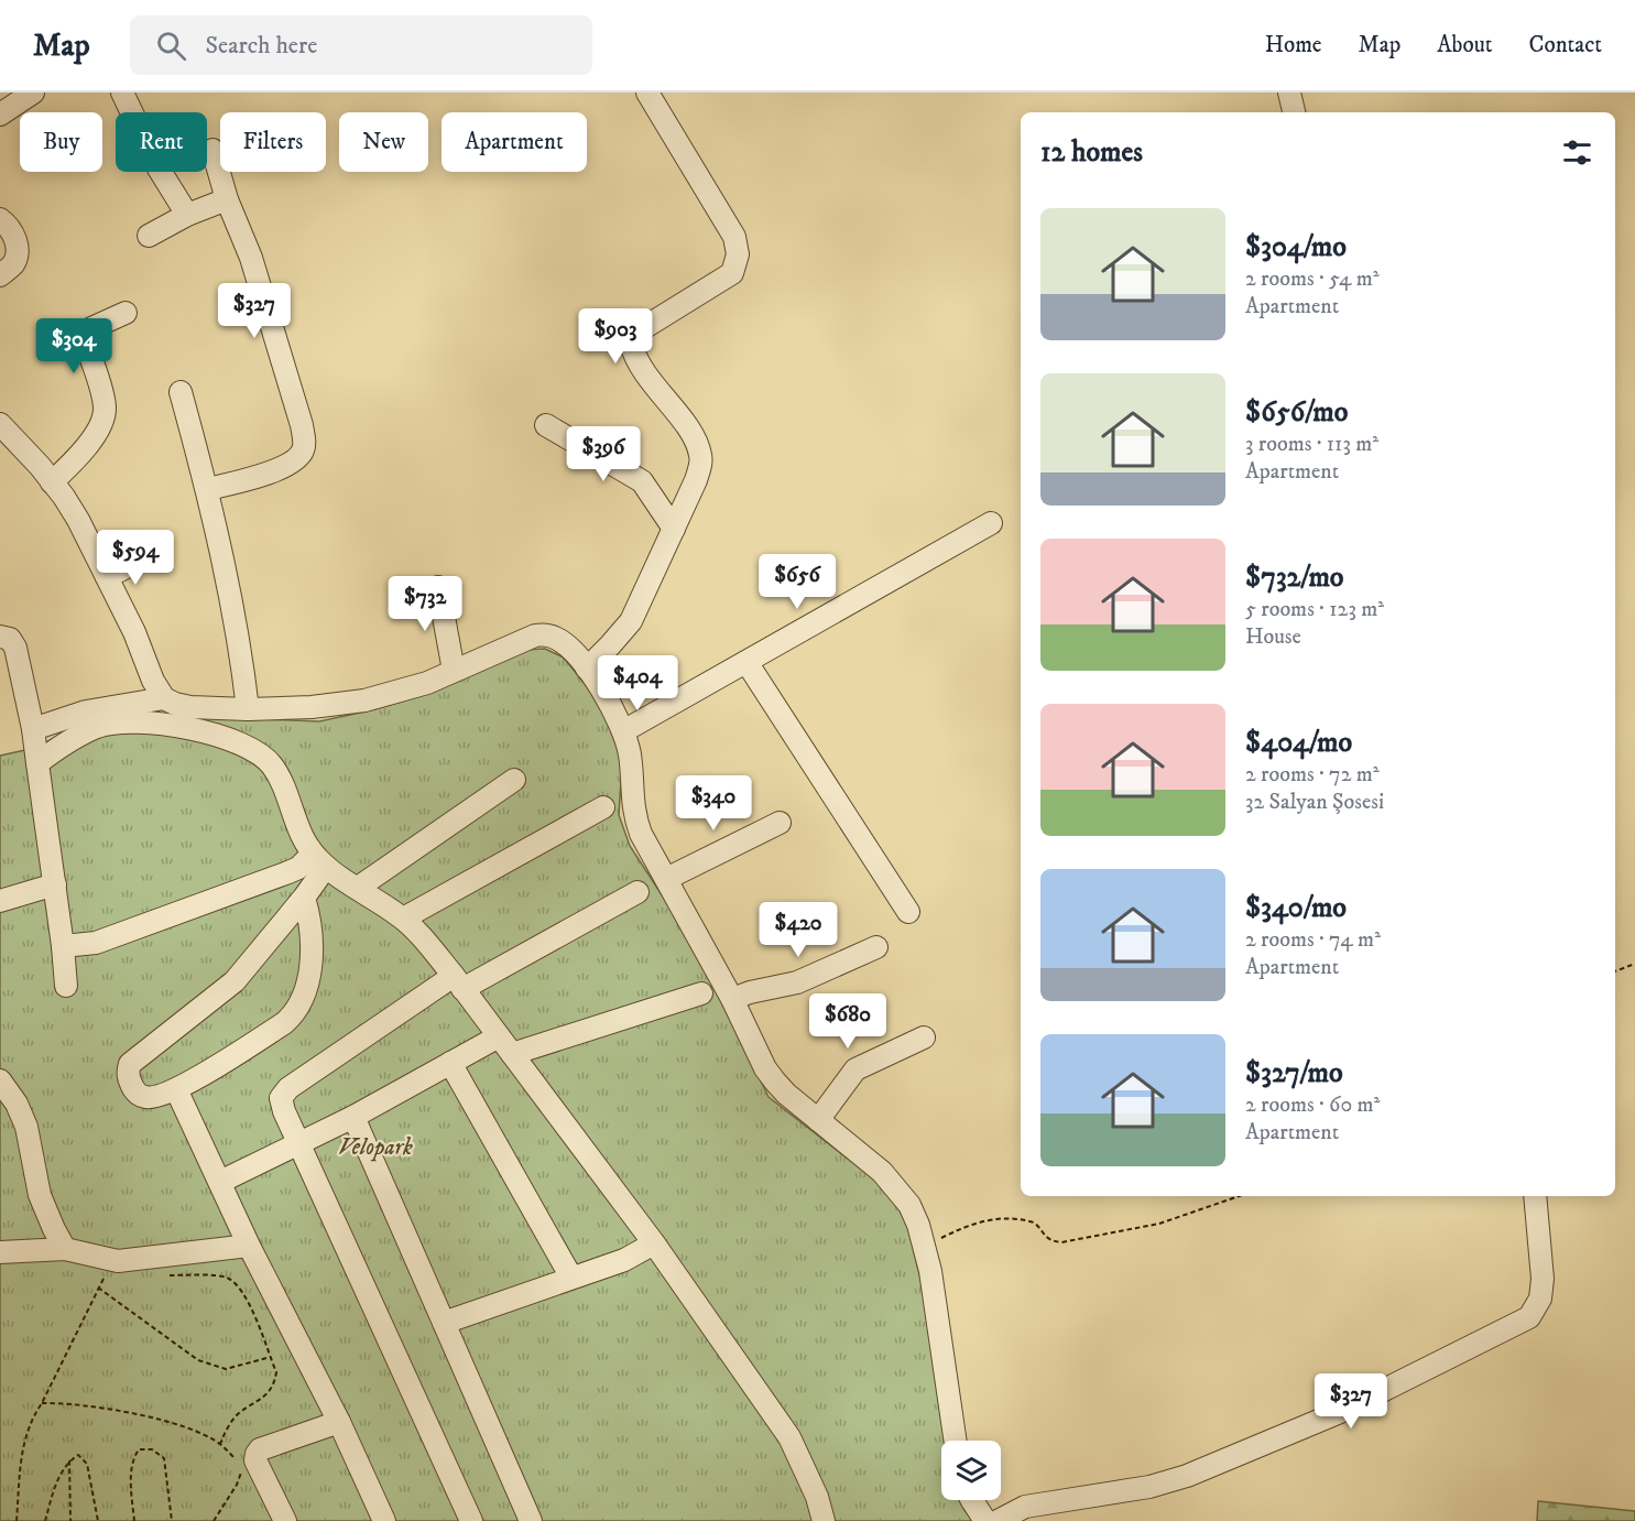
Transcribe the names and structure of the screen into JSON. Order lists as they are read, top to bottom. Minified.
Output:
{"parks":["Velopark"],"page":{"header":"Map","search":"Search here","nav":["Home","Map","About","Contact"],"chip":["Buy","Rent","Filters","New","Apartment"],"heading":"12 homes","list":[{"name":"$304/mo","note":"2 rooms · 54 m² · Apartment"},{"name":"$656/mo","note":"3 rooms · 113 m² · Apartment"},{"name":"$732/mo","note":"5 rooms · 123 m² · House"},{"name":"$404/mo","note":"2 rooms · 72 m² · 32 Salyan Şosesi"},{"name":"$340/mo","note":"2 rooms · 74 m² · Apartment"},{"name":"$327/mo","note":"2 rooms · 60 m² · Apartment"}],"price":["$327","$903","$304","$396","$594","$656","$732","$404","$340","$420","$680","$327"]}}
